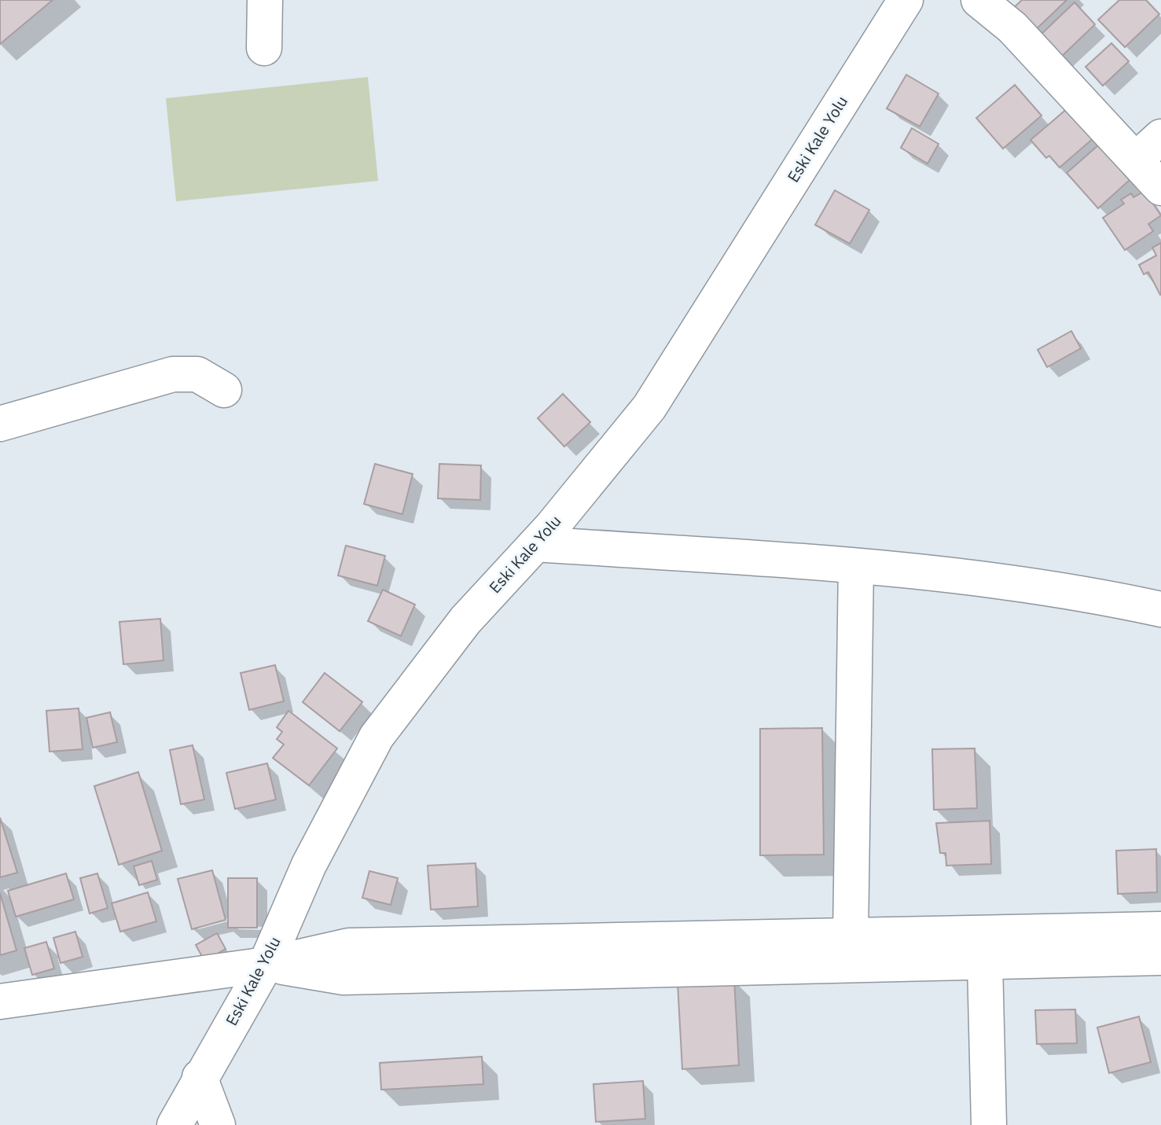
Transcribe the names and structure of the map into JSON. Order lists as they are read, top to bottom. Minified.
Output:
{"streets":{"street":["Eski Kale Yolu"]}}
